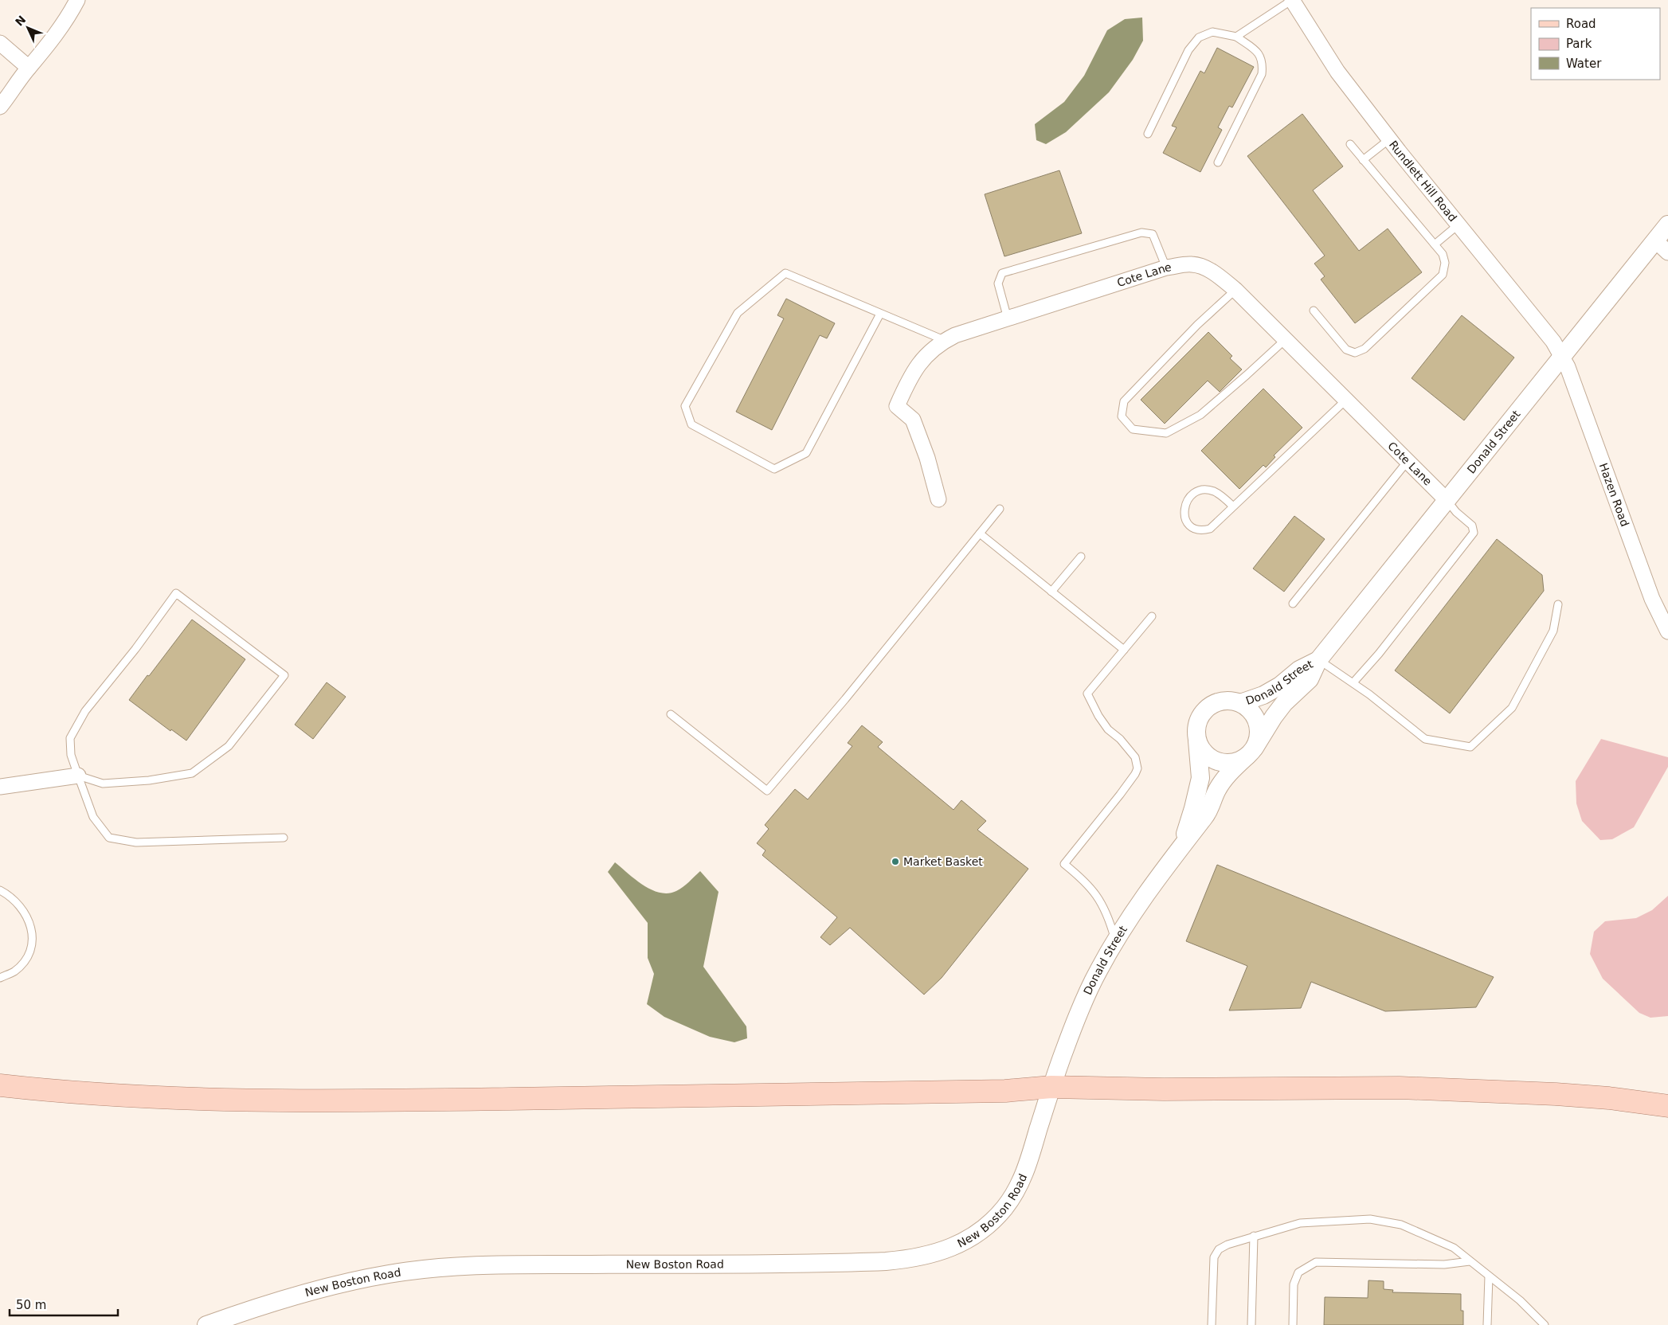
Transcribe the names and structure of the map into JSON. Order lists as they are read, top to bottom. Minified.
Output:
{"streets":{"street":["Rundlett Hill Road","Cote Lane","Donald Street","Hazen Road","New Boston Road"]},"crossings":[["Rundlett Hill Road","Donald Street"],["Rundlett Hill Road","Hazen Road"],["Cote Lane","Donald Street"],["Donald Street","Hazen Road"],["Donald Street","New Boston Road"]],"places":["Market Basket"],"legend":["Road","Park","Water"],"scale_bar":"50 m","north":"top left"}
